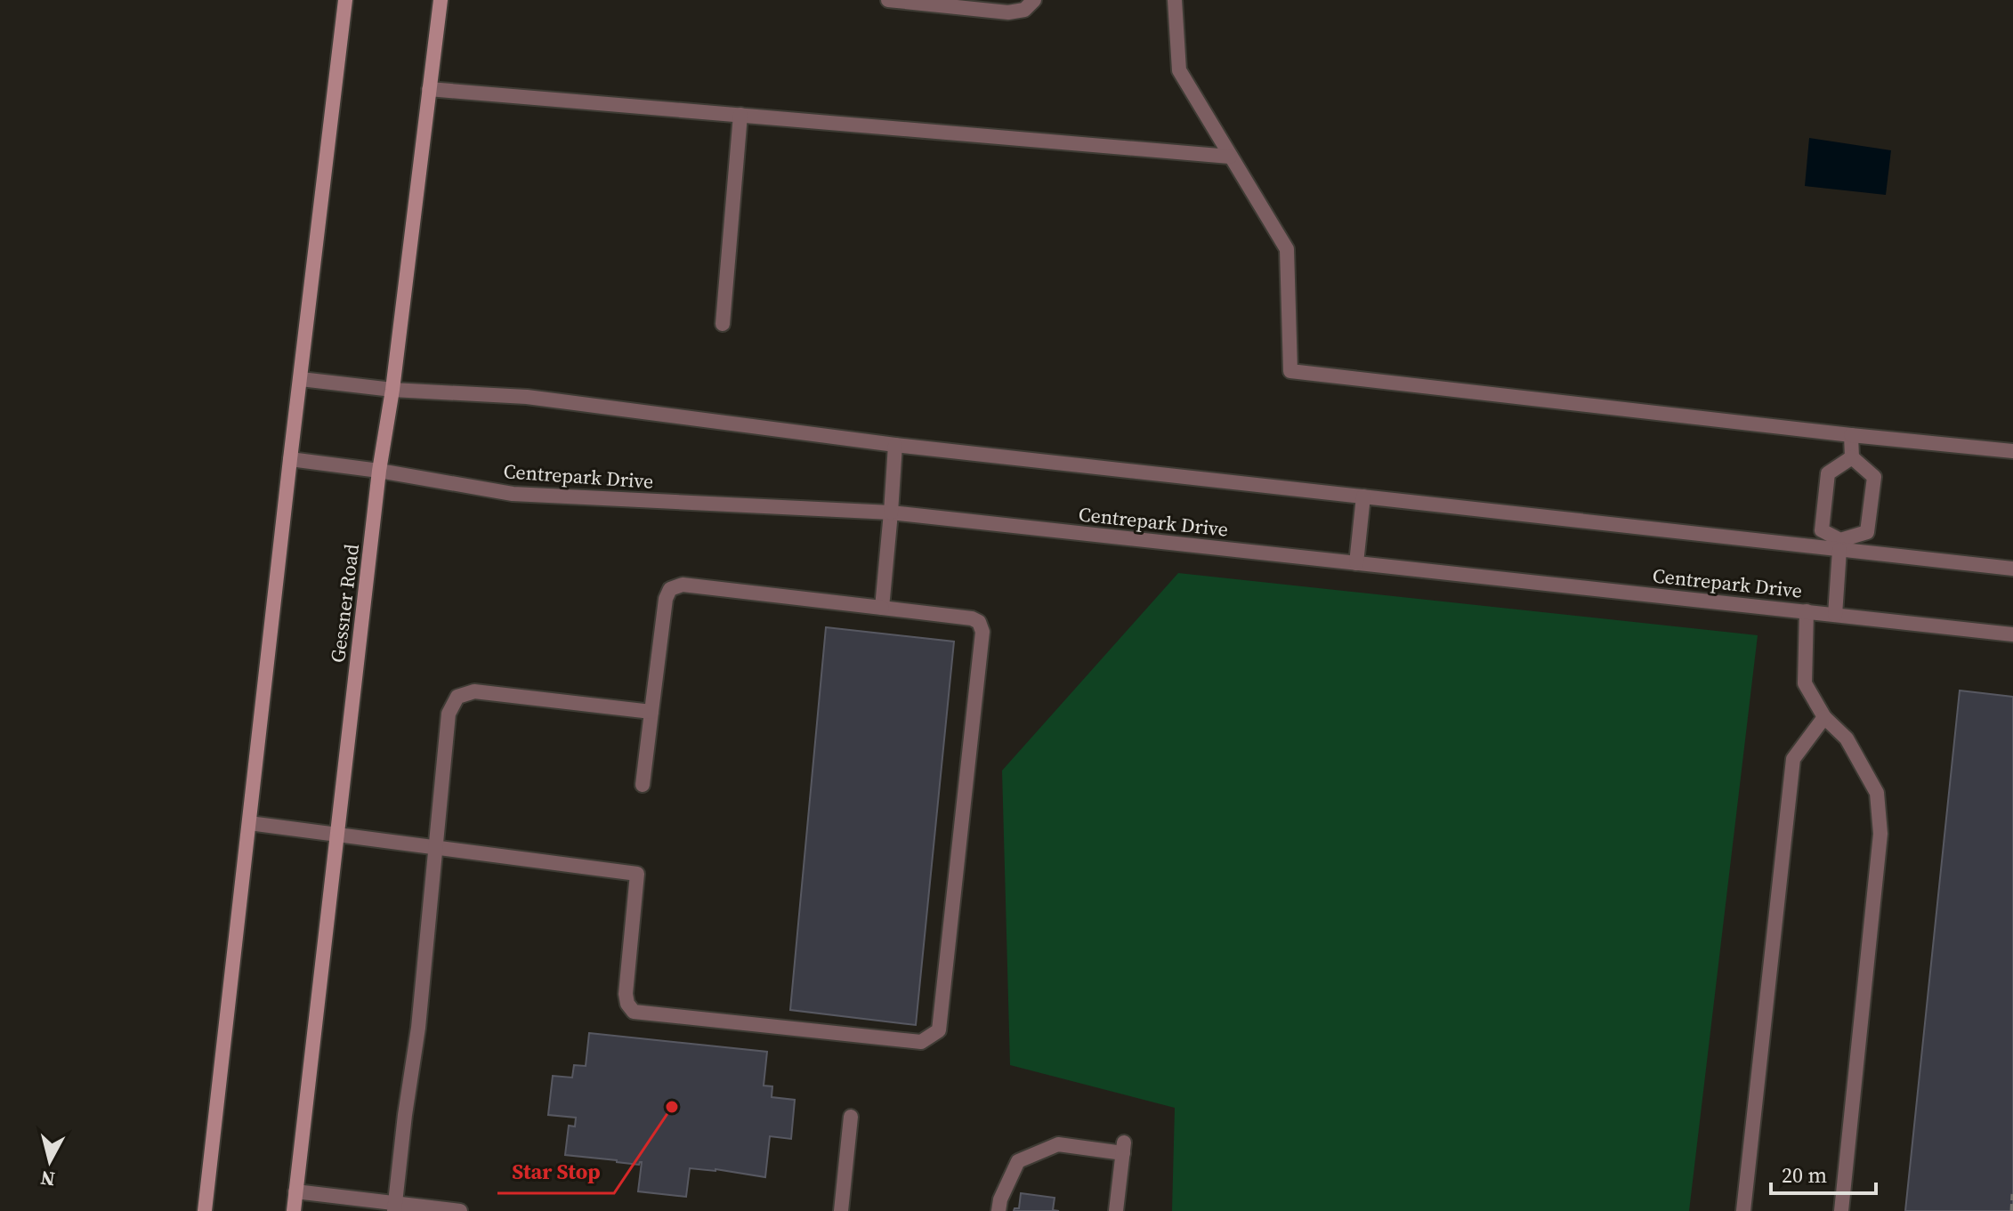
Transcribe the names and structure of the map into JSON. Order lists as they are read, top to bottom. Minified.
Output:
{"streets":{"main road":["Gessner Road"],"street":["Centrepark Drive"]},"crossings":[["Centrepark Drive","Gessner Road"]],"places":["Star Stop"],"scale_bar":"20 m","north":"bottom"}
